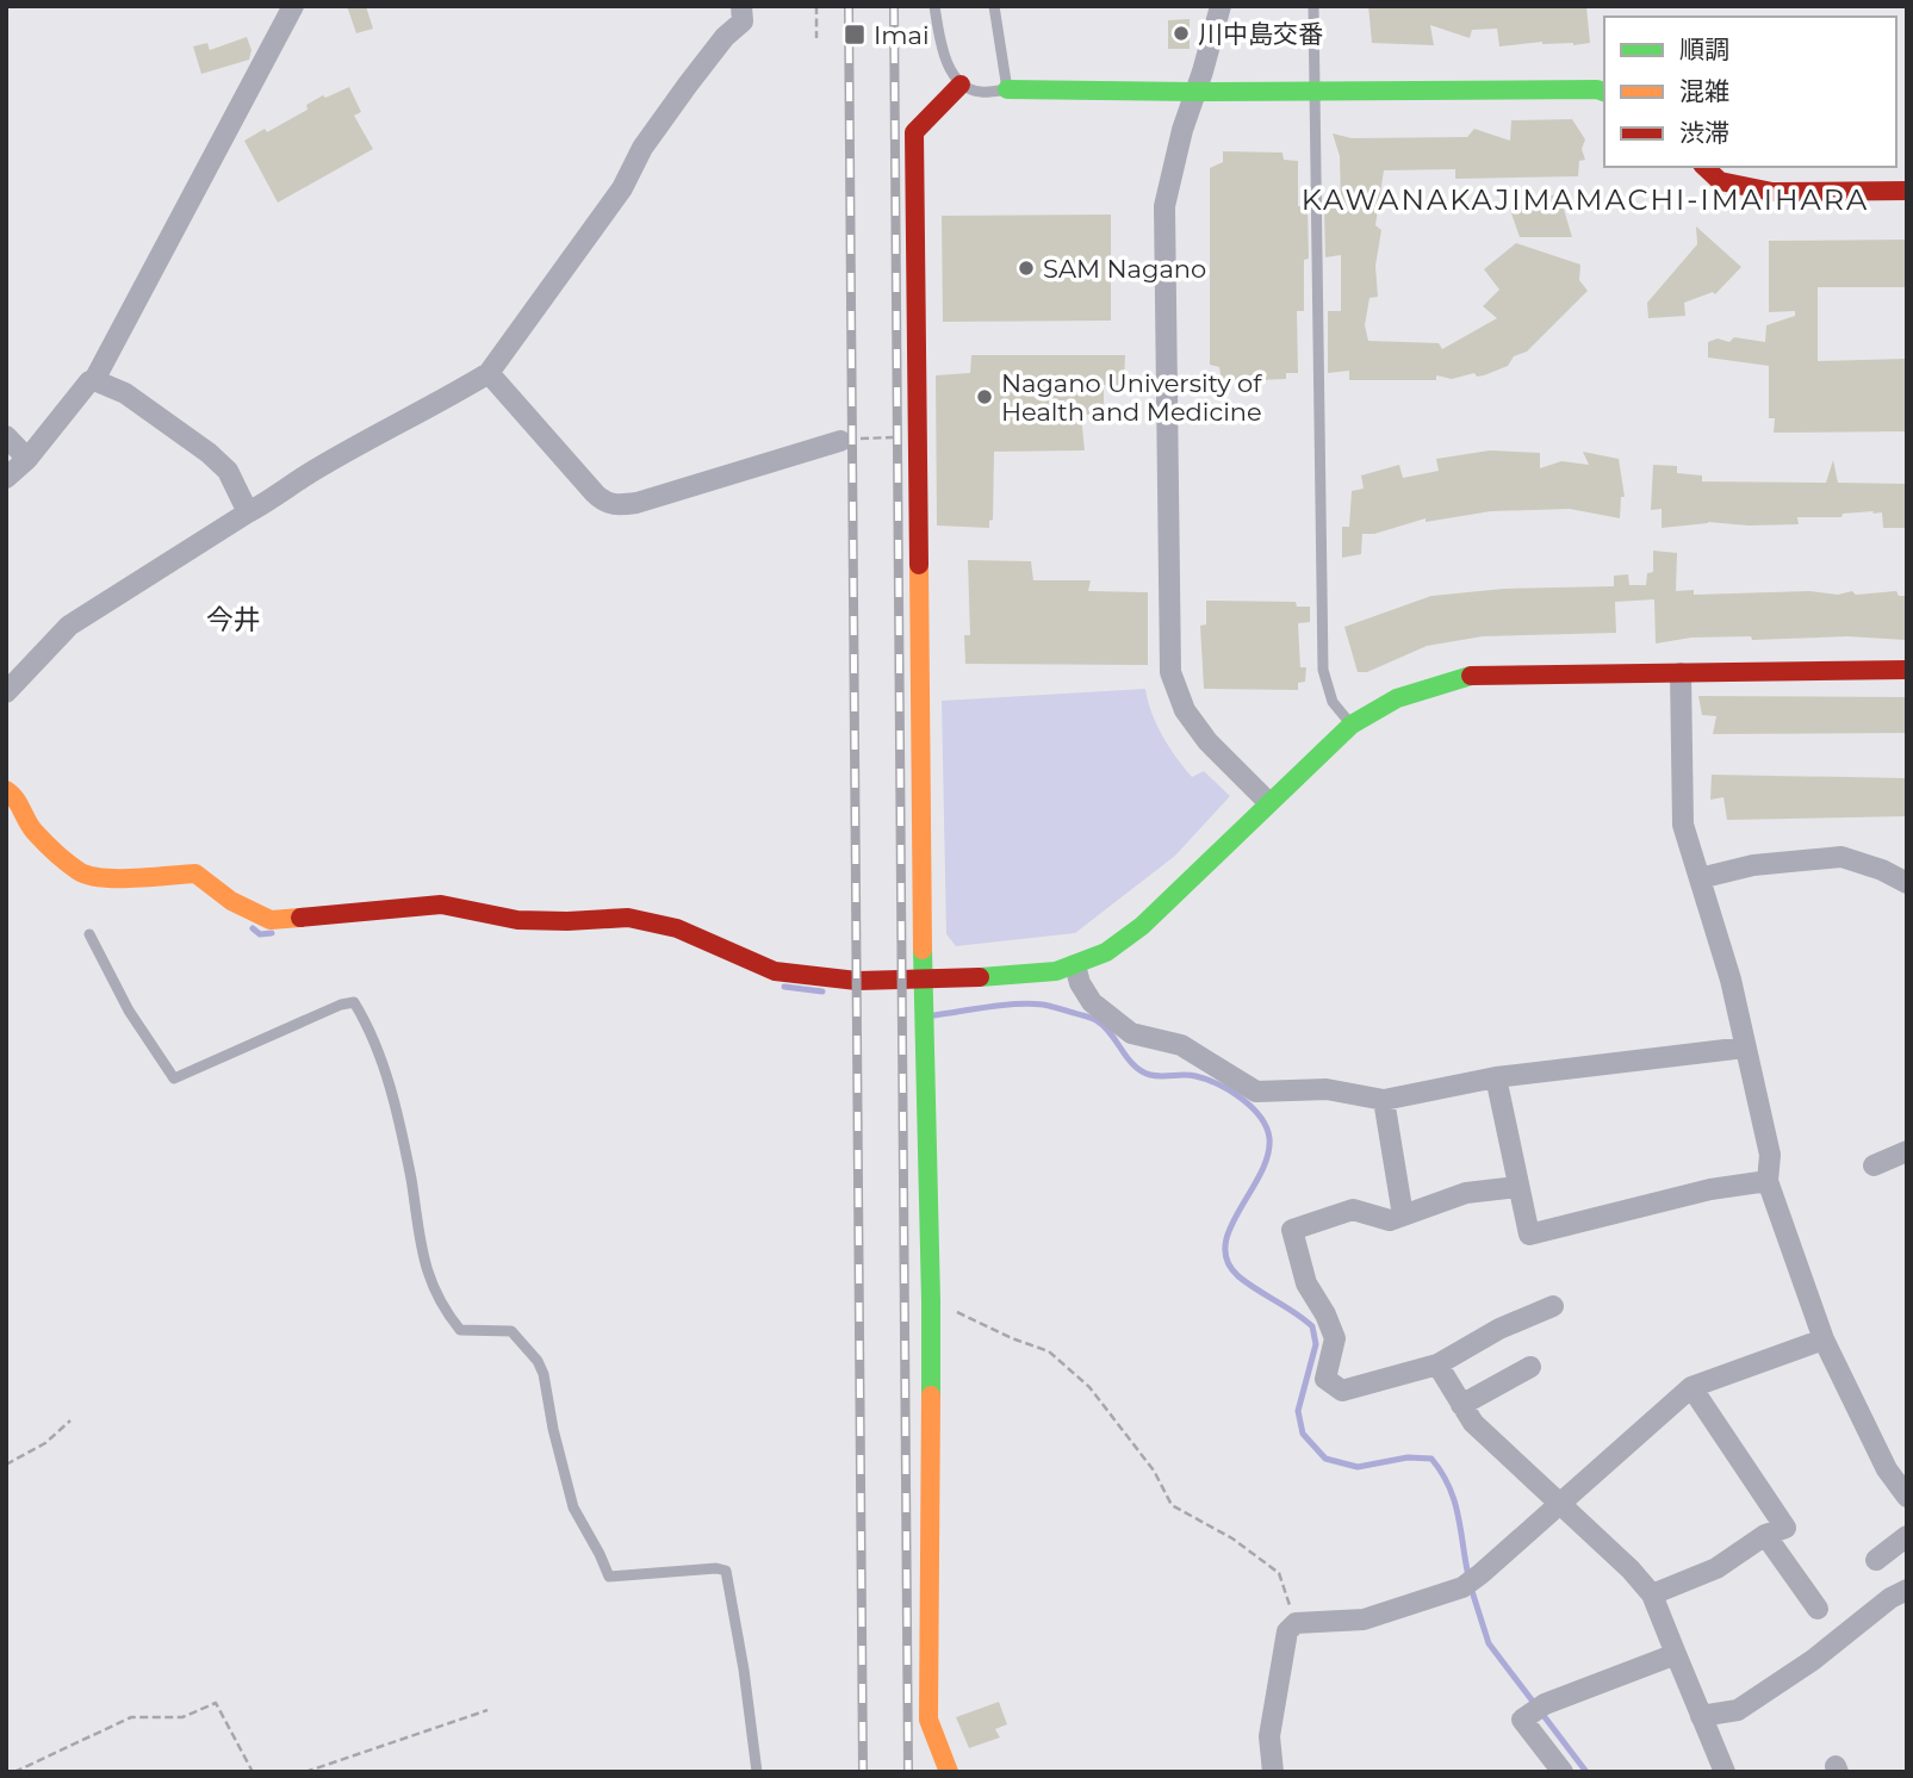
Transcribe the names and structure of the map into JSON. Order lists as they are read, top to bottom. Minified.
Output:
{"districts":["KAWANAKAJIMAMACHI-IMAIHARA","今井"],"places":{"other":["川中島交番","SAM Nagano","Nagano University of Health and Medicine"],"transit":["Imai"]},"legend":["順調","混雑","渋滞"]}
